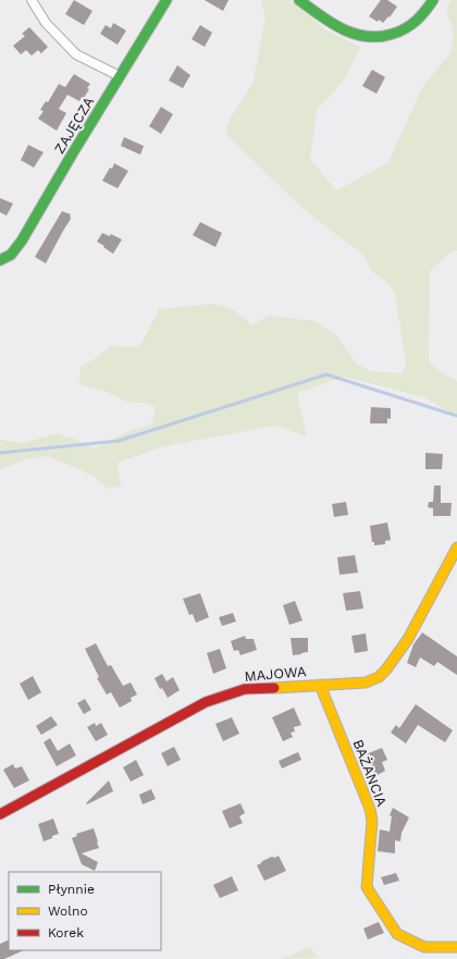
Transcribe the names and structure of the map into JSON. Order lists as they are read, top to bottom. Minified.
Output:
{"streets":{"street":["ZAJĘCZA","MAJOWA","BAŻANCIA"]},"crossings":[["MAJOWA","BAŻANCIA"]],"legend":["Płynnie","Wolno","Korek"]}
